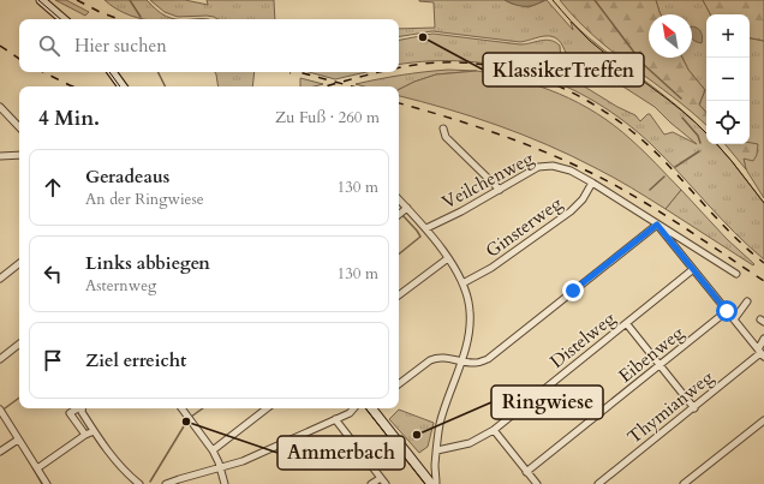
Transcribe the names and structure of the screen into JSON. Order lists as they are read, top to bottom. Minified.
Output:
{"streets":{"street":["Veilchenweg","Ginsterweg","Distelweg","Eibenweg","Thymianweg"]},"crossings":[["Veilchenweg","Ginsterweg"]],"places":["KlassikerTreffen","Ammerbach","Ringwiese"],"north":"top left","page":{"map_buttons":["+","−"],"search":"Hier suchen","heading":["4 Min.","Zu Fuß · 260 m"],"list":[["Geradeaus","An der Ringwiese","130 m"],["Links abbiegen","Asternweg","130 m"],"Ziel erreicht"]}}
